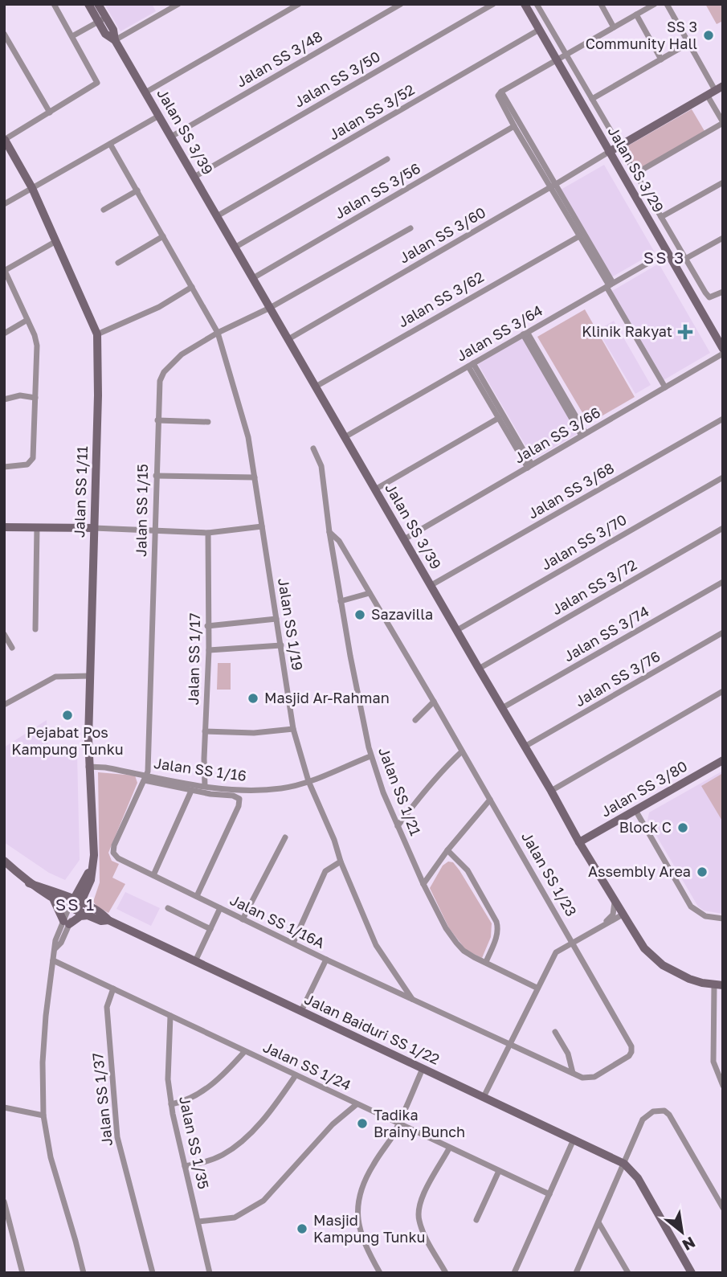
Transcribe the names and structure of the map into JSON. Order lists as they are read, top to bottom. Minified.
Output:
{"streets":{"street":["Jalan SS 3/48","Jalan SS 3/50","Jalan SS 3/52","Jalan SS 3/39","Jalan SS 3/29","Jalan SS 3/56","Jalan SS 3/60","Jalan SS 3/62","Jalan SS 3/64","Jalan SS 3/66","Jalan SS 3/68","Jalan SS 1/11","Jalan SS 1/15","Jalan SS 3/70","Jalan SS 3/72","Jalan SS 1/19","Jalan SS 3/74","Jalan SS 1/17","Jalan SS 3/76","Jalan SS 1/16","Jalan SS 3/80","Jalan SS 1/21","Jalan SS 1/23","Jalan SS 1/16A","Jalan Baiduri SS 1/22","Jalan SS 1/24","Jalan SS 1/37","Jalan SS 1/35"]},"crossings":[["Jalan SS 3/48","Jalan SS 3/39"],["Jalan SS 3/50","Jalan SS 3/39"],["Jalan SS 3/52","Jalan SS 3/39"],["Jalan SS 3/52","Jalan SS 3/29"],["Jalan SS 3/39","Jalan SS 3/56"],["Jalan SS 3/39","Jalan SS 3/60"],["Jalan SS 3/39","Jalan SS 3/62"],["Jalan SS 3/39","Jalan SS 3/64"],["Jalan SS 3/39","Jalan SS 3/66"],["Jalan SS 3/39","Jalan SS 3/68"],["Jalan SS 3/39","Jalan SS 1/15"],["Jalan SS 3/39","Jalan SS 3/70"],["Jalan SS 3/39","Jalan SS 3/72"],["Jalan SS 3/39","Jalan SS 3/74"],["Jalan SS 3/39","Jalan SS 3/76"],["Jalan SS 3/39","Jalan SS 3/80"],["Jalan SS 3/29","Jalan SS 3/60"],["Jalan SS 3/29","Jalan SS 3/64"],["Jalan SS 1/11","Jalan SS 1/16"],["Jalan SS 1/11","Jalan Baiduri SS 1/22"],["Jalan SS 1/15","Jalan SS 1/19"],["Jalan SS 1/15","Jalan SS 1/16"],["Jalan SS 1/15","Jalan SS 1/16A"],["Jalan SS 1/19","Jalan SS 1/16"],["Jalan SS 1/19","Jalan SS 1/16A"],["Jalan SS 1/17","Jalan SS 1/16"],["Jalan SS 1/16","Jalan SS 1/21"],["Jalan SS 1/16","Jalan SS 1/16A"],["Jalan SS 1/21","Jalan SS 1/23"],["Jalan SS 1/23","Jalan SS 1/16A"],["Jalan SS 1/24","Jalan SS 1/37"],["Jalan SS 1/24","Jalan SS 1/35"]],"districts":["SS 3","SS 1"],"places":{"other":["SS 3 Community Hall","Sazavilla","Masjid Ar-Rahman","Pejabat Pos Kampung Tunku","Block C","Assembly Area","Tadika Brainy Bunch","Masjid Kampung Tunku"],"health":["Klinik Rakyat"]},"north":"bottom right"}
